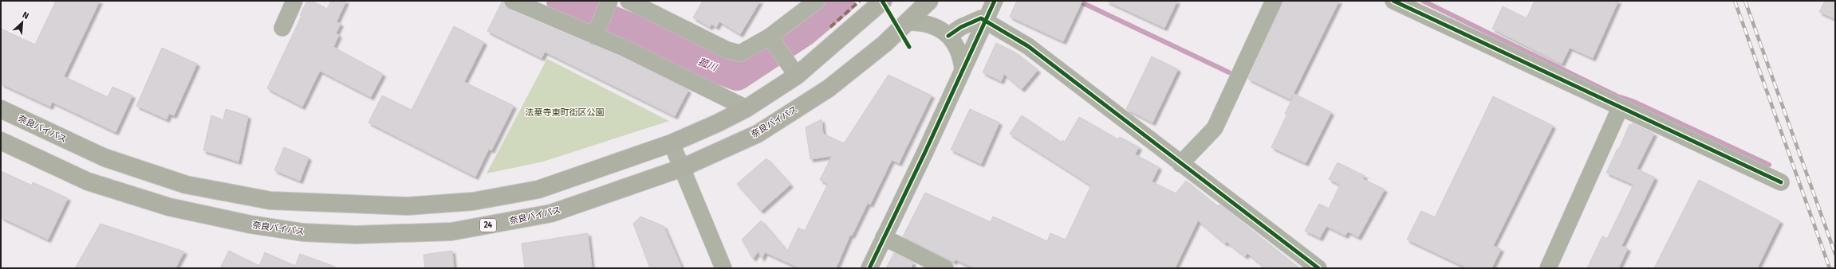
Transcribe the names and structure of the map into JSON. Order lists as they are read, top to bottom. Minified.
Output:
{"streets":{"highway":["奈良バイパス","24"]},"water":["菰川"],"parks":["法華寺東町街区公園"],"north":"top right"}
